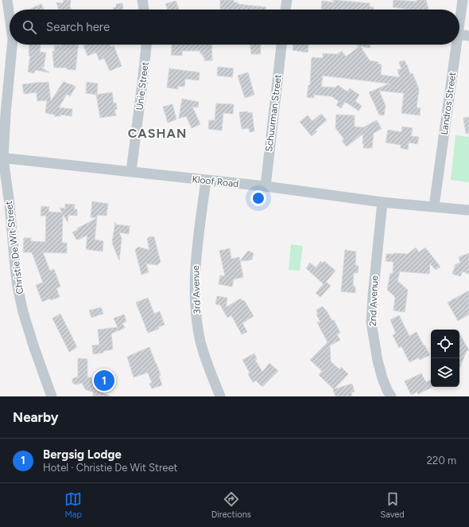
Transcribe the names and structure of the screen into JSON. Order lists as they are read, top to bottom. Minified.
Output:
{"streets":{"street":["Unie Street","Landros Street","Schuurman Street","Kloof Road","Christie De Wit Street","3rd Avenue","2nd Avenue"]},"crossings":[["Unie Street","Kloof Road"],["Landros Street","Kloof Road"],["Schuurman Street","Kloof Road"],["Kloof Road","Christie De Wit Street"],["Kloof Road","3rd Avenue"],["Kloof Road","2nd Avenue"]],"districts":["CASHAN"],"page":{"search":"Search here","pins":"1","heading":"Nearby","list":[{"mark":"1","name":"Bergsig Lodge","note":"Hotel · Christie De Wit Street","value":"220 m"}],"nav":["Map","Directions","Saved"]}}
